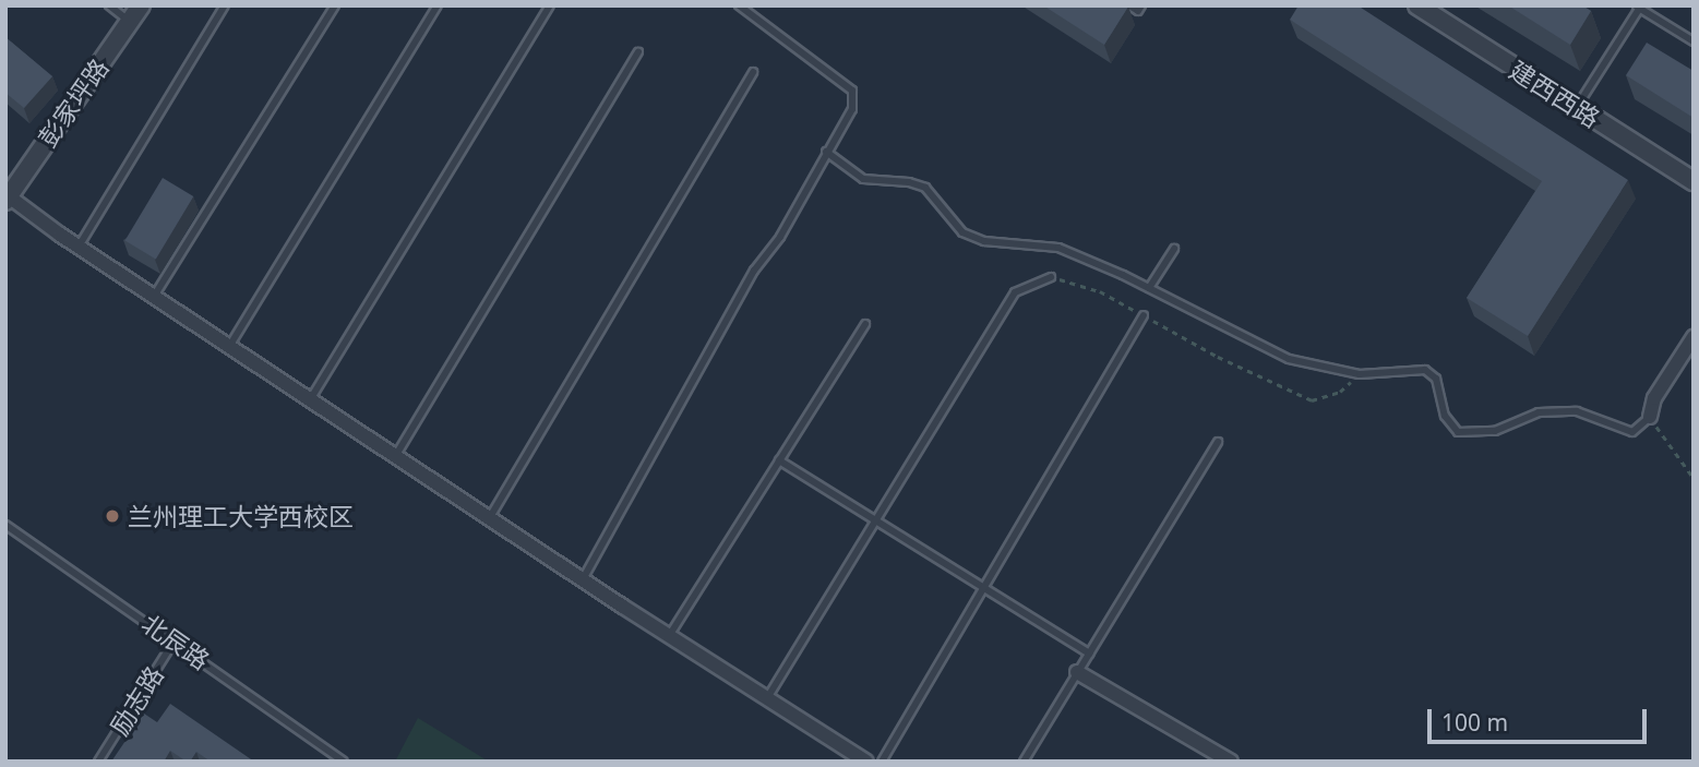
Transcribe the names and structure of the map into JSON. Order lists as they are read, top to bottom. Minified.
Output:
{"streets":{"street":["建西西路","彭家坪路"],"lane":["北辰路","励志路"]},"crossings":[["北辰路","励志路"]],"places":["兰州理工大学西校区"],"scale_bar":"100 m"}
